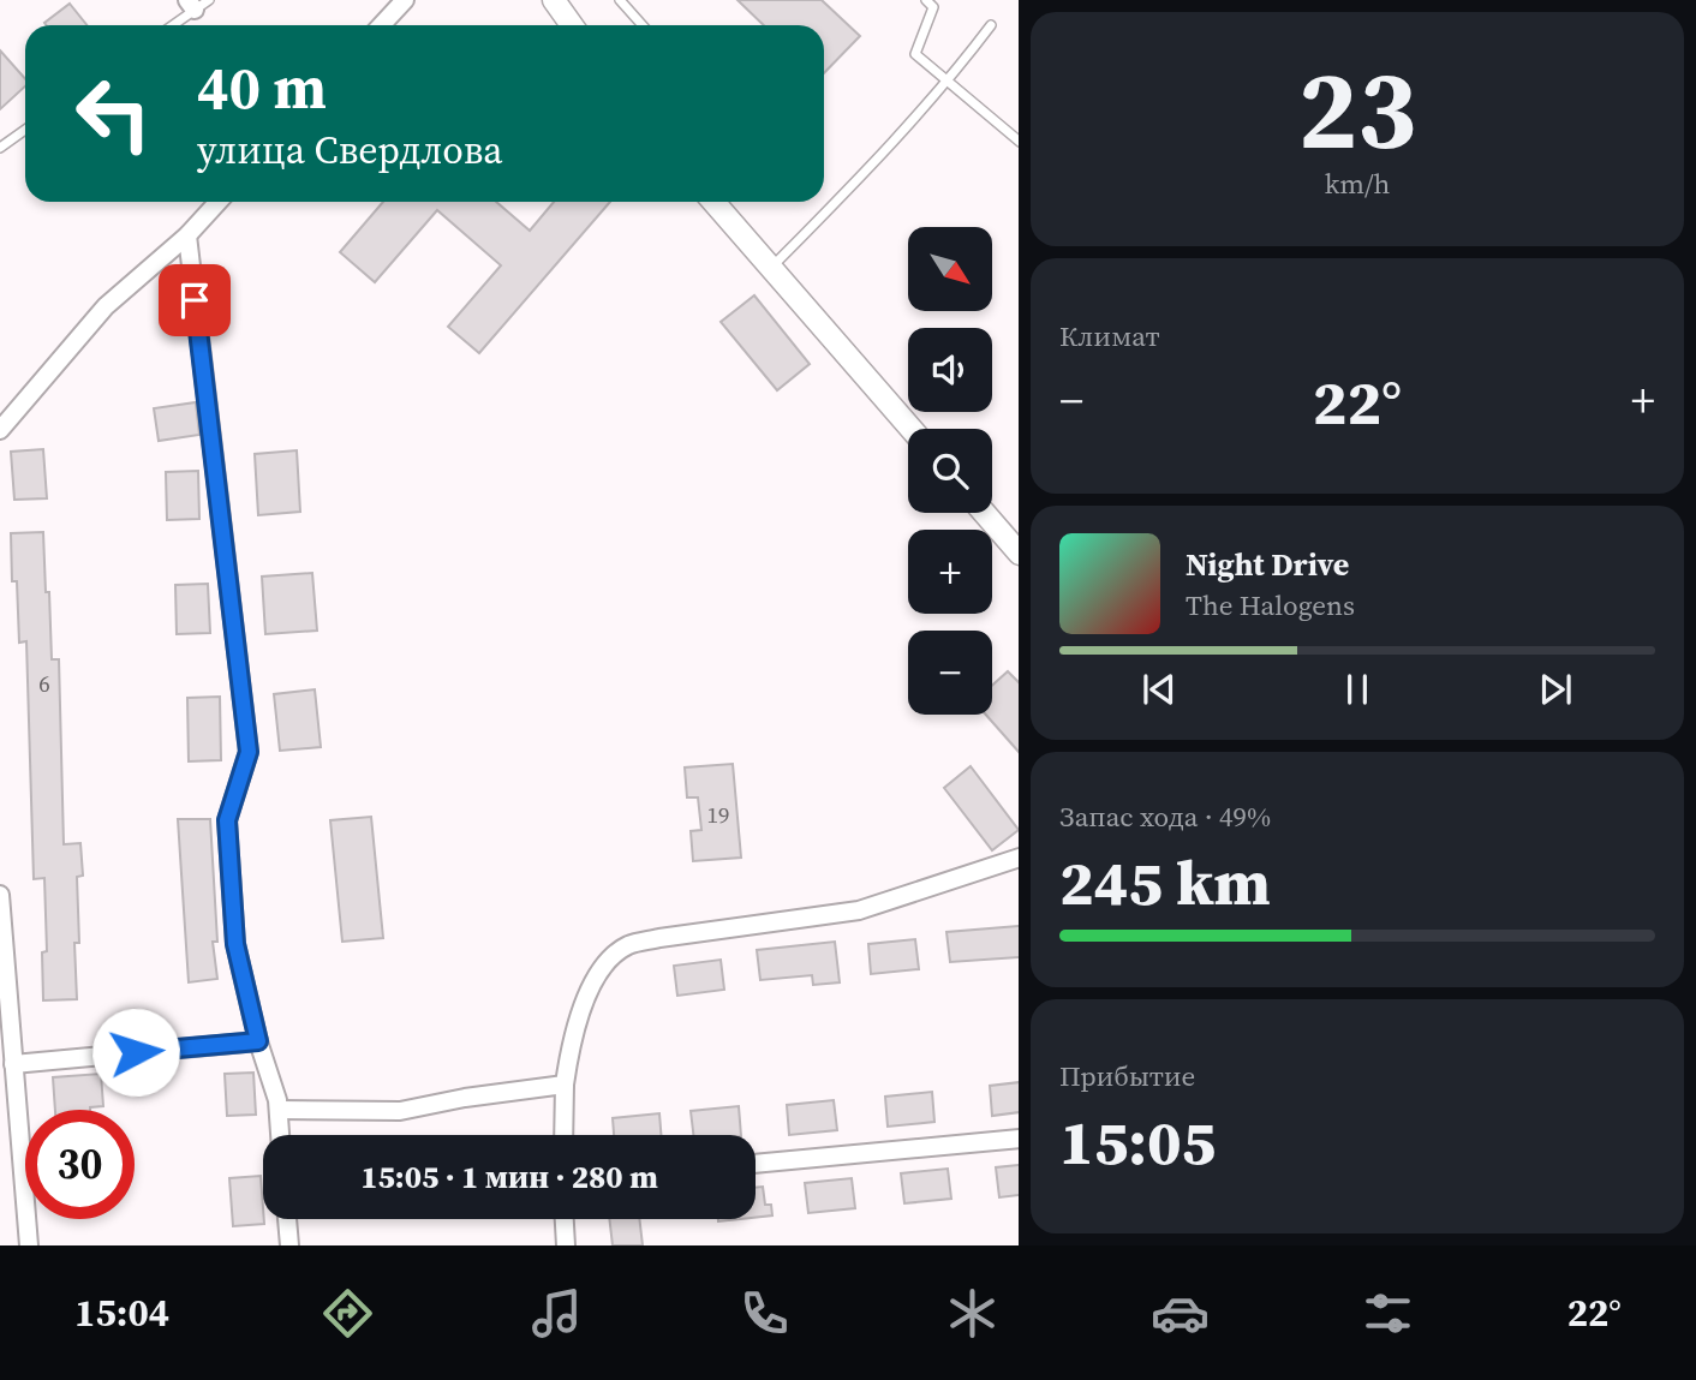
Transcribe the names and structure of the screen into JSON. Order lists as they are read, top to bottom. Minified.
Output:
{"house_numbers":["6","19"],"north":"bottom right","page":{"tile":[["23","km/h"],"Климат",["Запас хода · 49%","245 km"],["Прибытие","15:05"]],"turn":["40 m","улица Свердлова"],"map_buttons":["+","−"],"heat":["−","22°","+"],"song":["Night Drive","The Halogens"],"limit":"30","trip":"15:05 · 1 мин · 280 m","tabs":["15:04","22°"]}}
